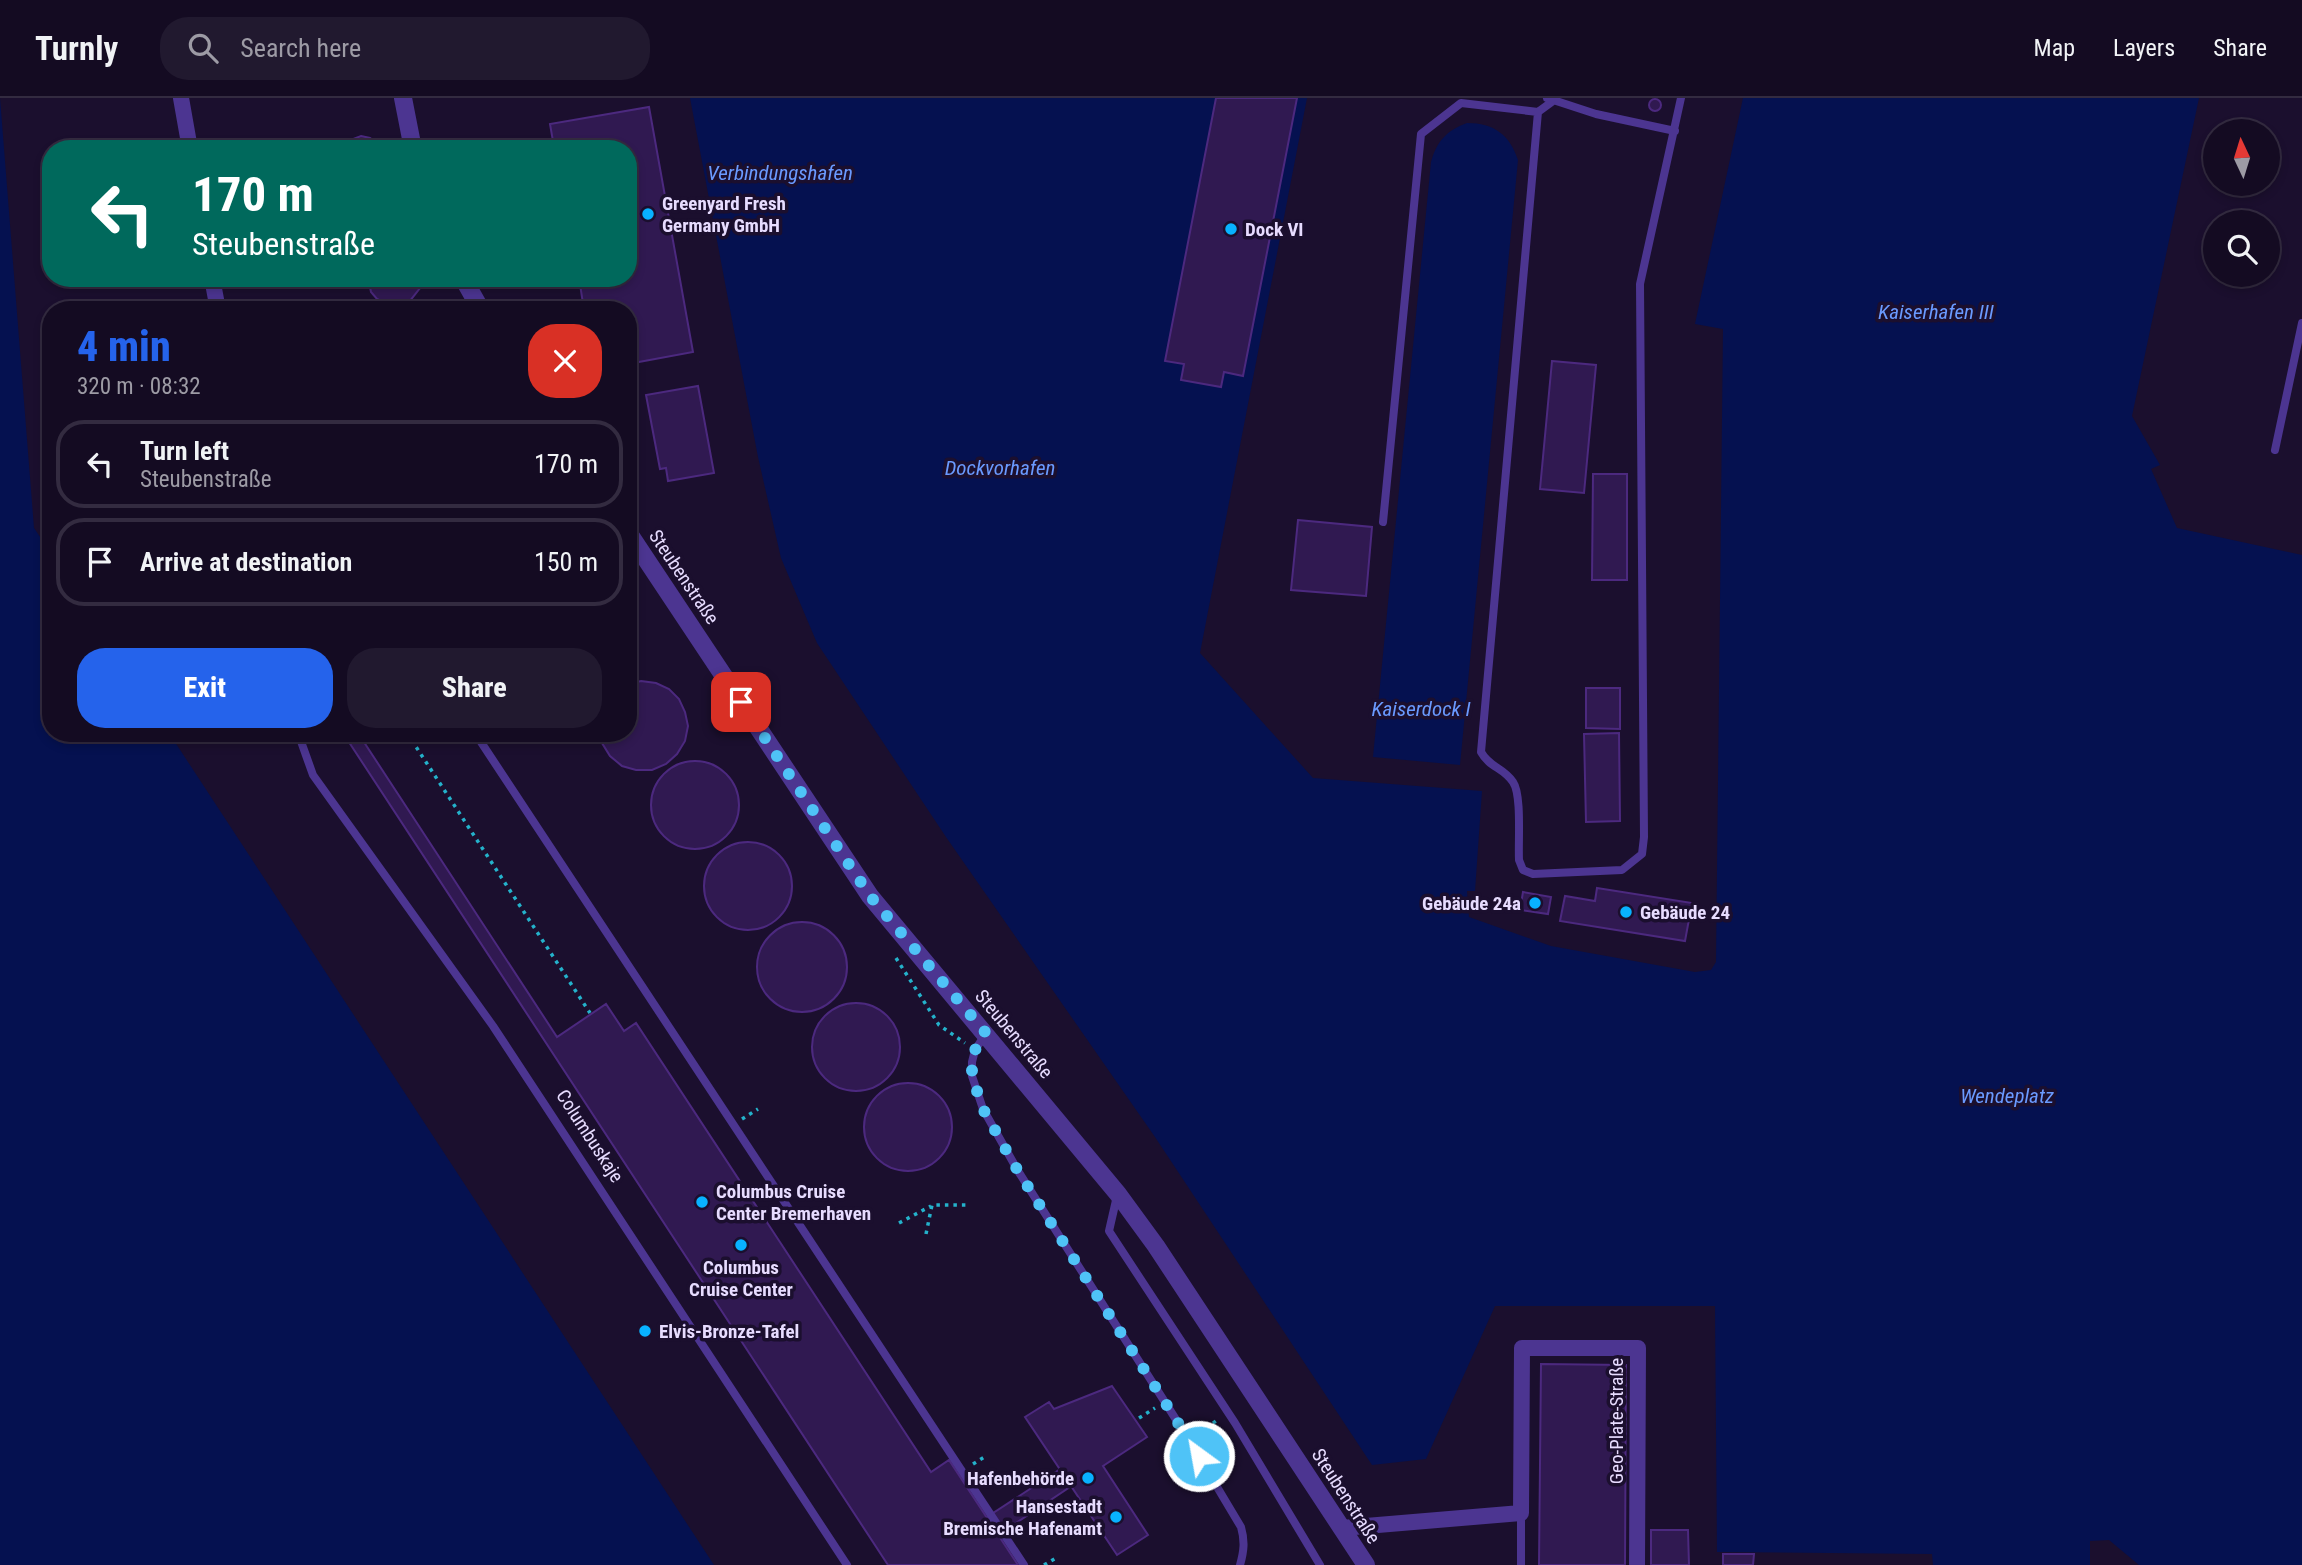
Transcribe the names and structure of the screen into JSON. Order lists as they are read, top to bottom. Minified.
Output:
{"streets":{"street":["Steubenstraße","Geo-Plate-Straße"],"lane":["Columbuskaje"]},"water":["Verbindungshafen","Kaiserhafen III","Dockvorhafen","Kaiserdock I","Wendeplatz"],"places":["Greenyard Fresh Germany GmbH","Dock VI","Gebäude 24a","Gebäude 24","Columbus Cruise Center Bremerhaven","Columbus Cruise Center","Elvis-Bronze-Tafel","Hafenbehörde","Hansestadt Bremische Hafenamt"],"north":"top","page":{"header":"Turnly","search":"Search here","nav":["Map","Layers","Share"],"turn":["170 m","Steubenstraße"],"heading":["4 min","320 m · 08:32"],"list":[{"name":"Turn left","note":"Steubenstraße","value":"170 m"},{"name":"Arrive at destination","value":"150 m"}],"buttons":["Exit","Share"]}}
